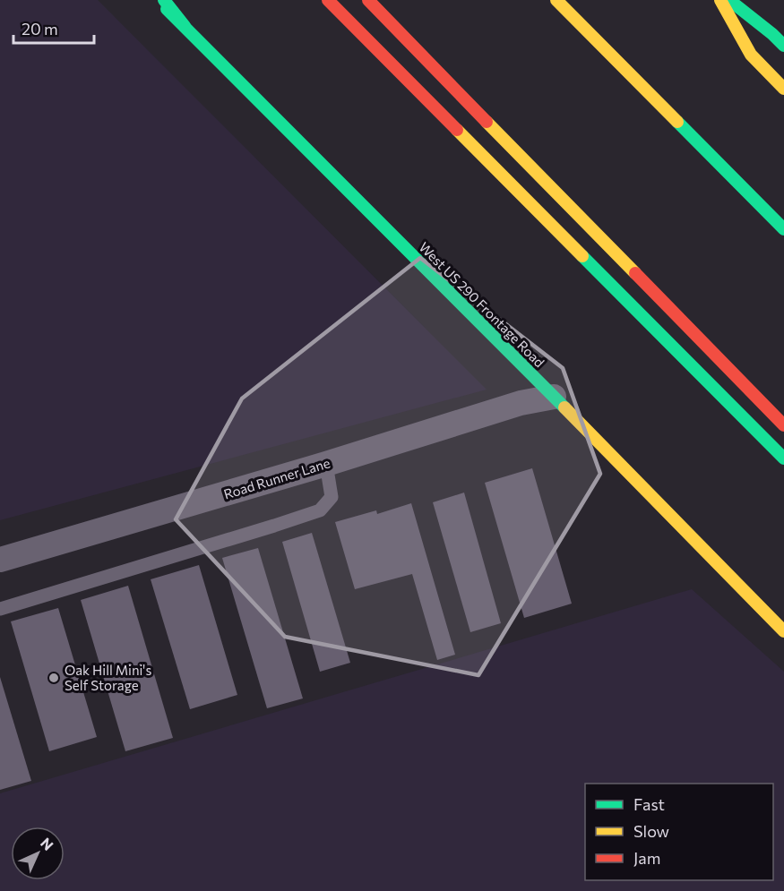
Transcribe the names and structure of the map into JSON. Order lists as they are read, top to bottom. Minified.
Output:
{"streets":{"main road":["West US 290 Frontage Road"],"street":["Road Runner Lane"]},"crossings":[["West US 290 Frontage Road","Road Runner Lane"]],"places":["Oak Hill Mini's Self Storage"],"legend":["Fast","Slow","Jam"],"scale_bar":"20 m","north":"top right"}
